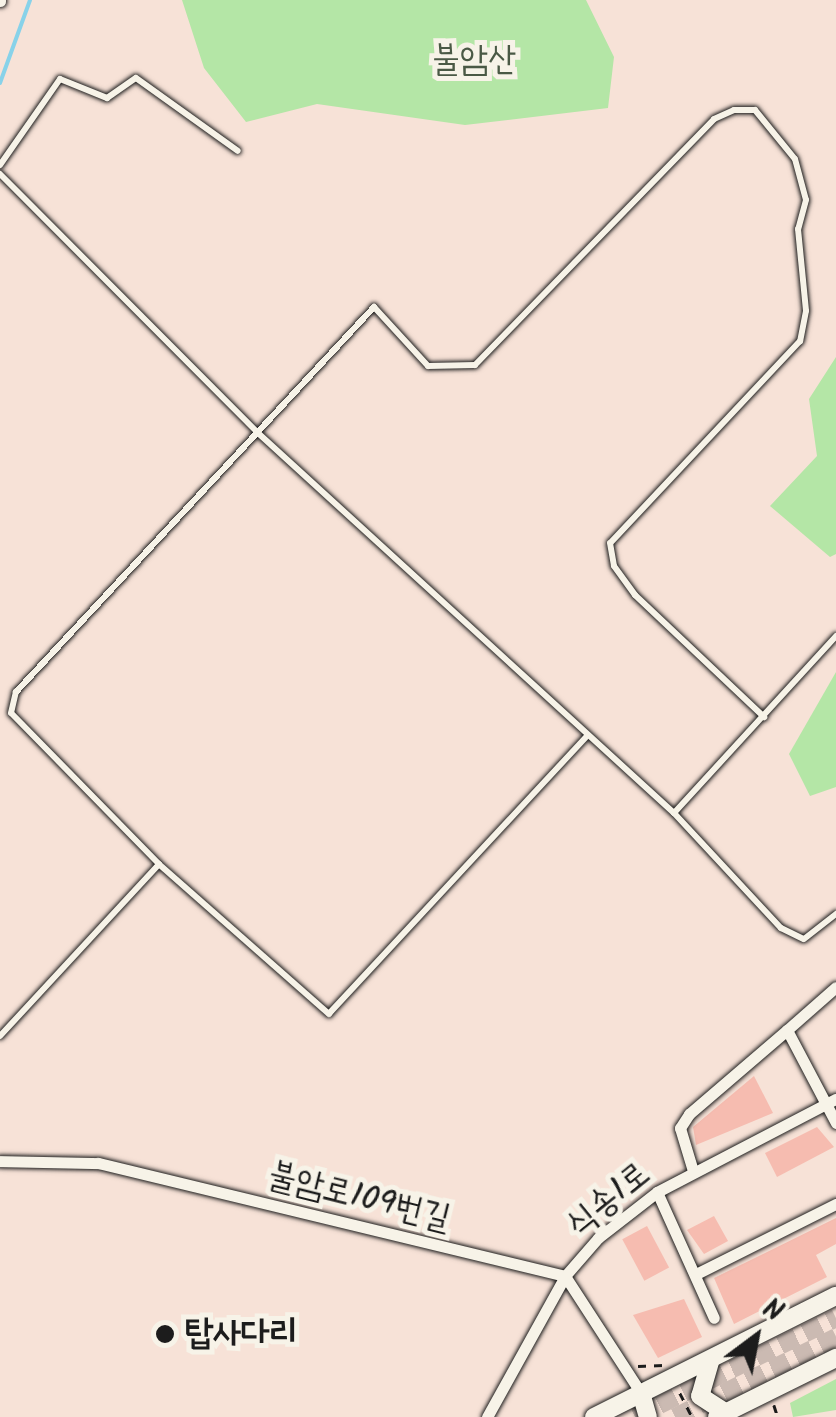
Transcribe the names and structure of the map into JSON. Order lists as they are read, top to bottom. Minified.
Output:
{"streets":{"street":["불암로109번길","식송1로"]},"crossings":[["불암로109번길","식송1로"]],"parks":["불암산"],"places":["탑사다리"],"north":"top right"}
